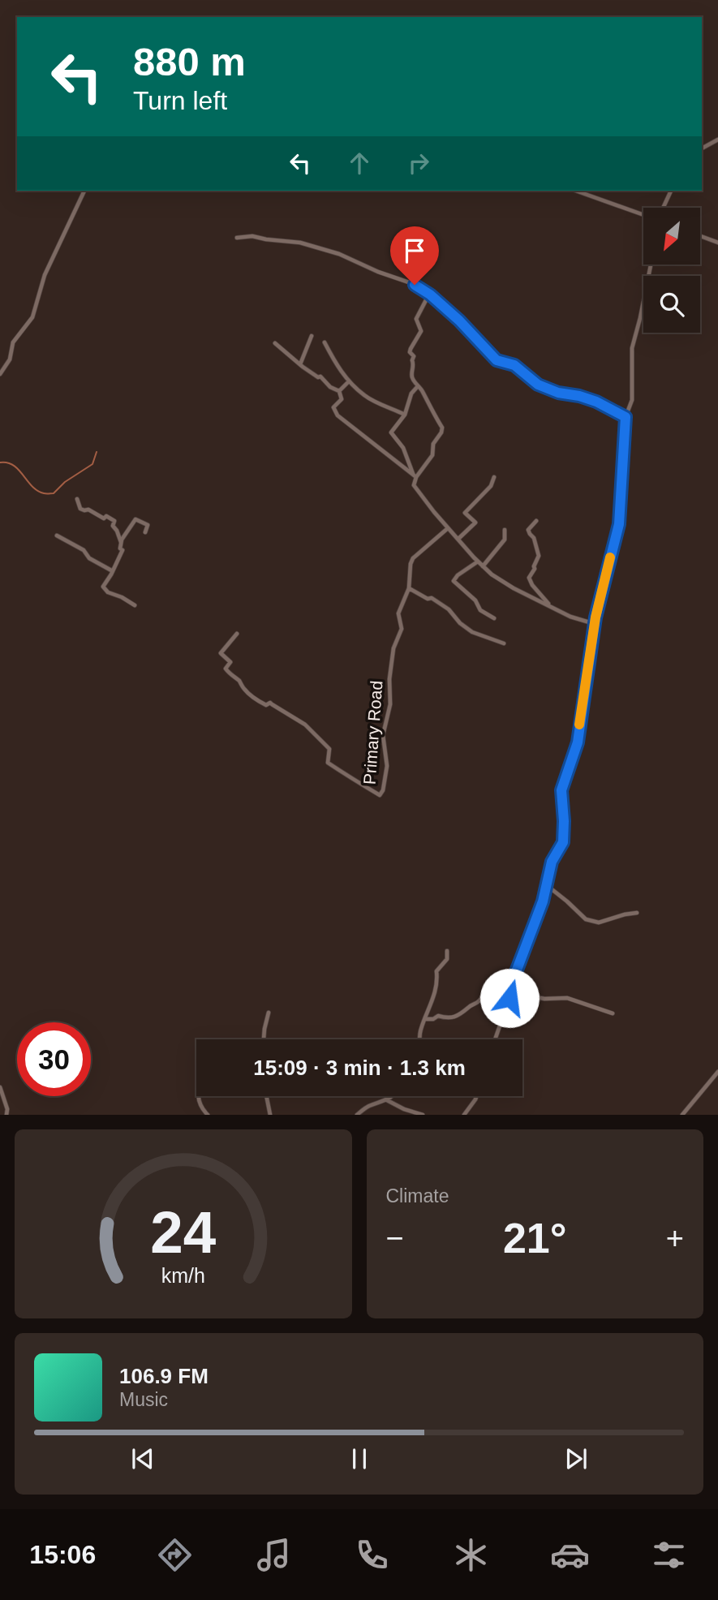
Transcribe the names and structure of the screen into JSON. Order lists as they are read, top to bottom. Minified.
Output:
{"streets":{"street":["Primary Road"]},"north":"bottom left","page":{"turn":["880 m","Turn left"],"limit":"30","trip":"15:09 · 3 min · 1.3 km","tile":"Climate","heat":["−","21°","+"],"song":["106.9 FM","Music"],"tabs":"15:06","gauge":["24","km/h"]}}
